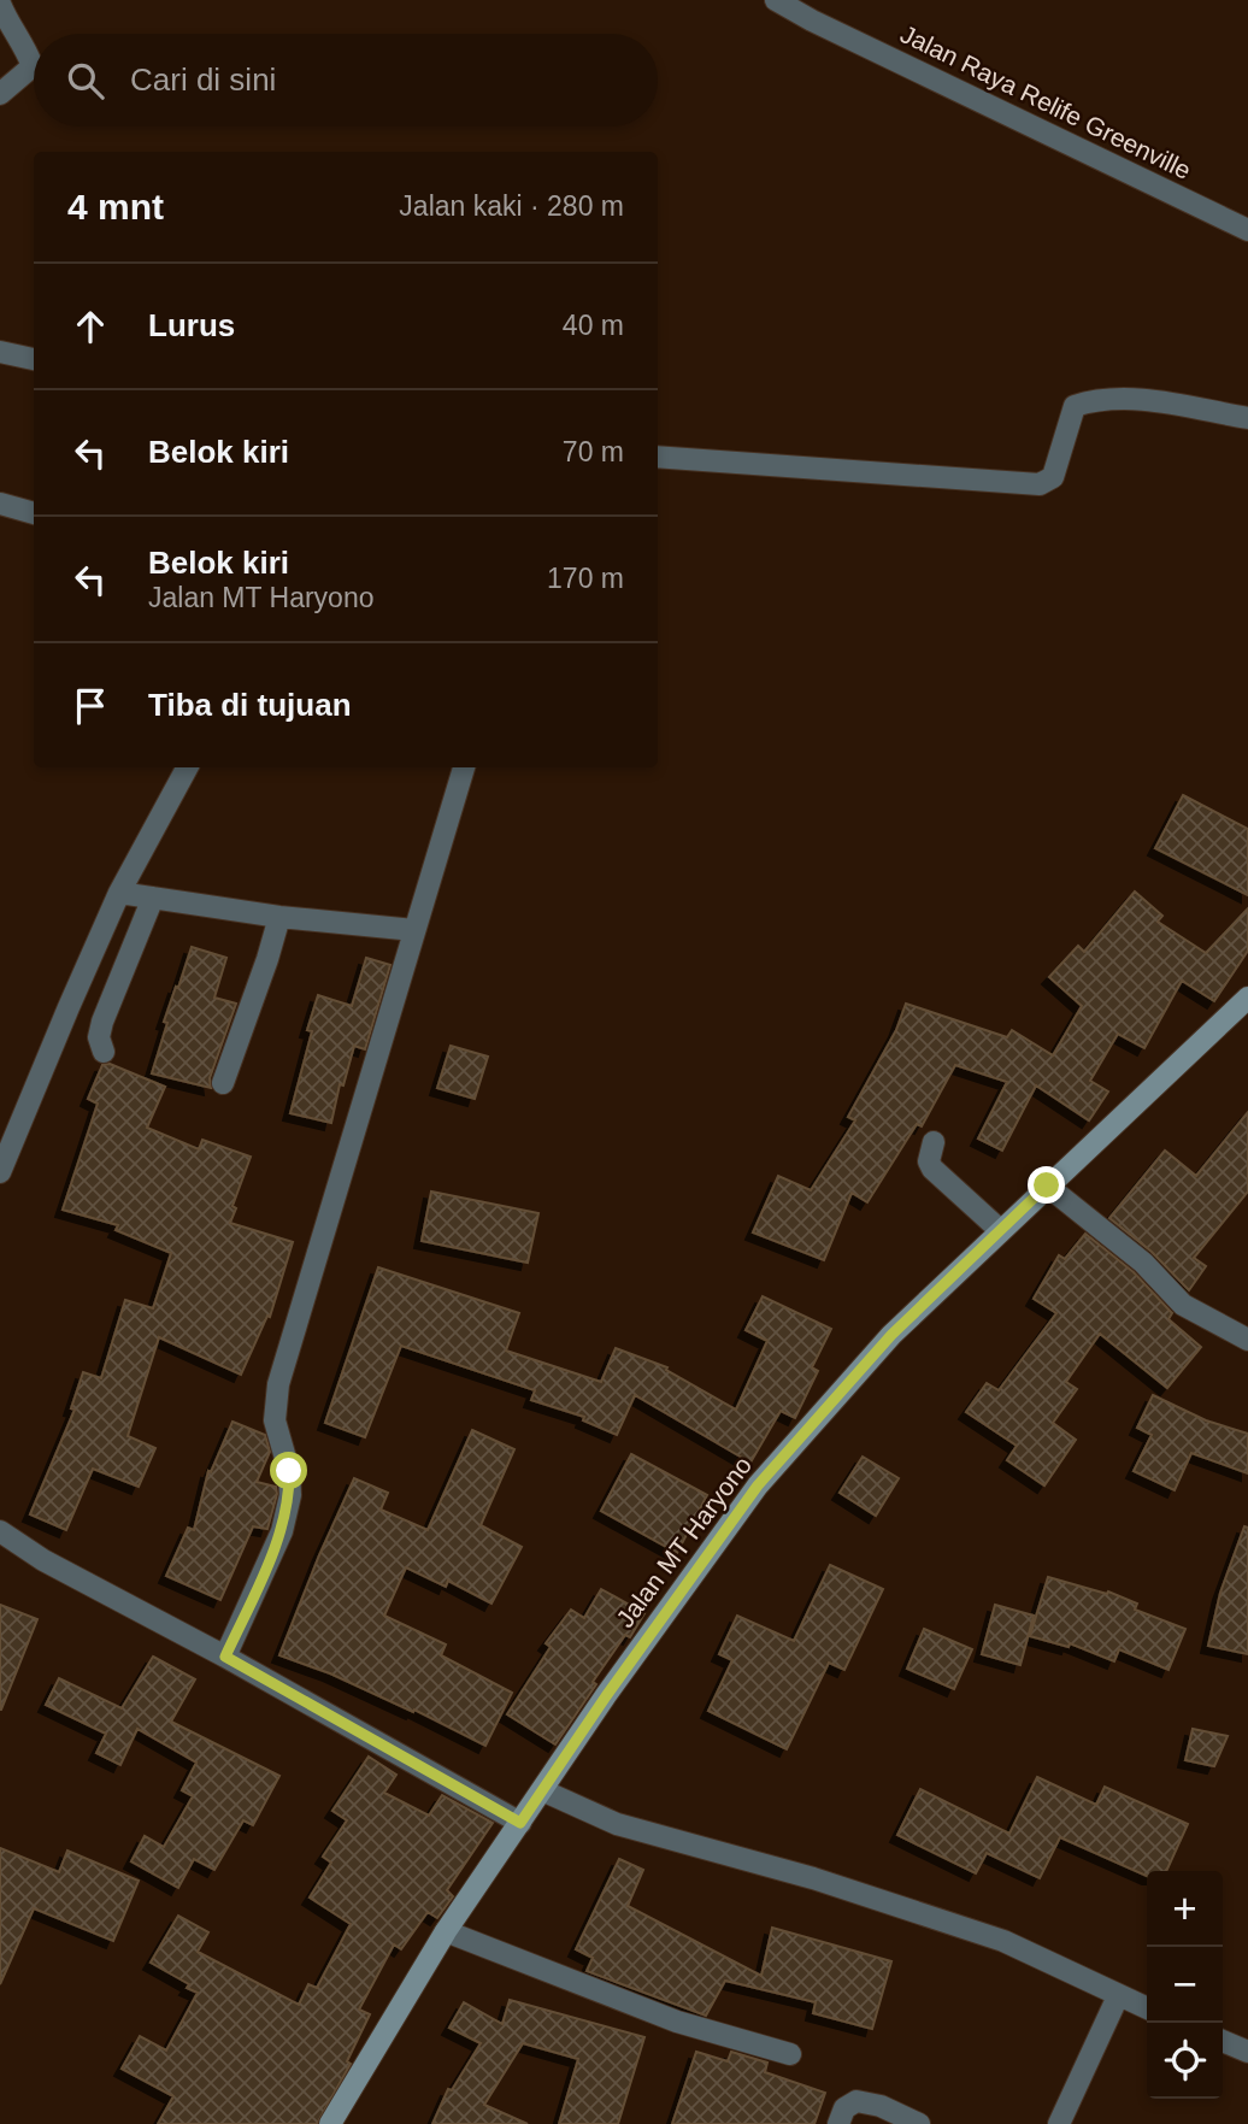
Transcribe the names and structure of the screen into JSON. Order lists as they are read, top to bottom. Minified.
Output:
{"streets":{"main road":["Jalan MT Haryono"],"street":["Jalan Raya Relife Greenville"]},"page":{"search":"Cari di sini","heading":["4 mnt","Jalan kaki · 280 m"],"list":[["Lurus","40 m"],["Belok kiri","70 m"],["Belok kiri","Jalan MT Haryono","170 m"],"Tiba di tujuan"],"map_buttons":["+","−"]}}
